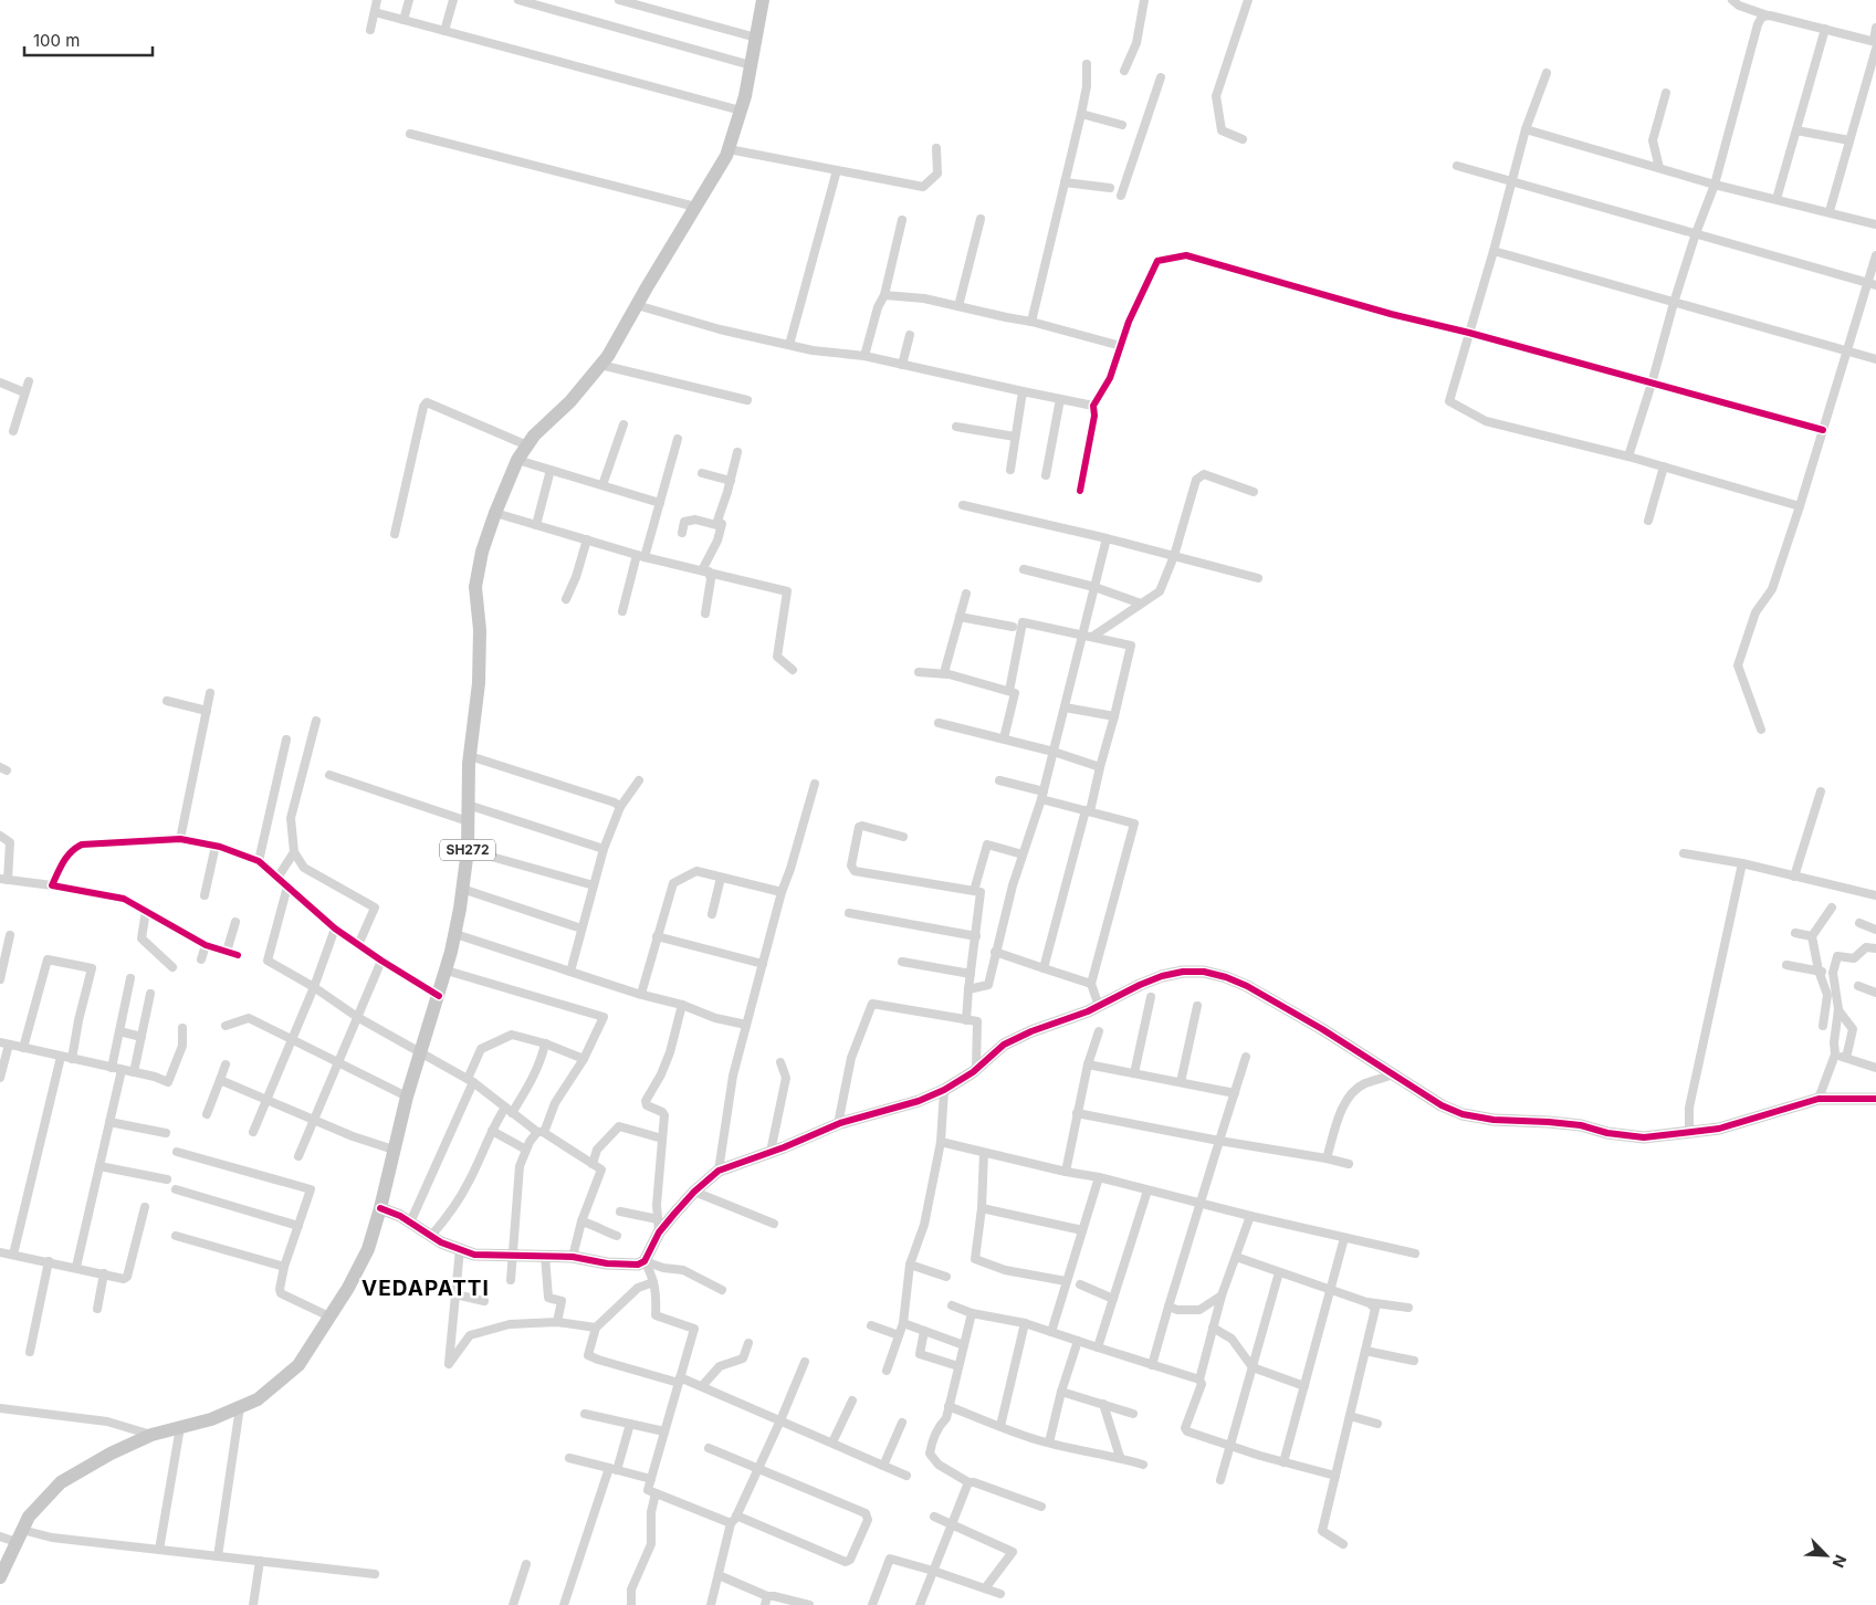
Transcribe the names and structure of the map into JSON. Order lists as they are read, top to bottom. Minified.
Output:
{"streets":{"main road":["SH272"]},"districts":["VEDAPATTI"],"scale_bar":"100 m","north":"bottom right"}
